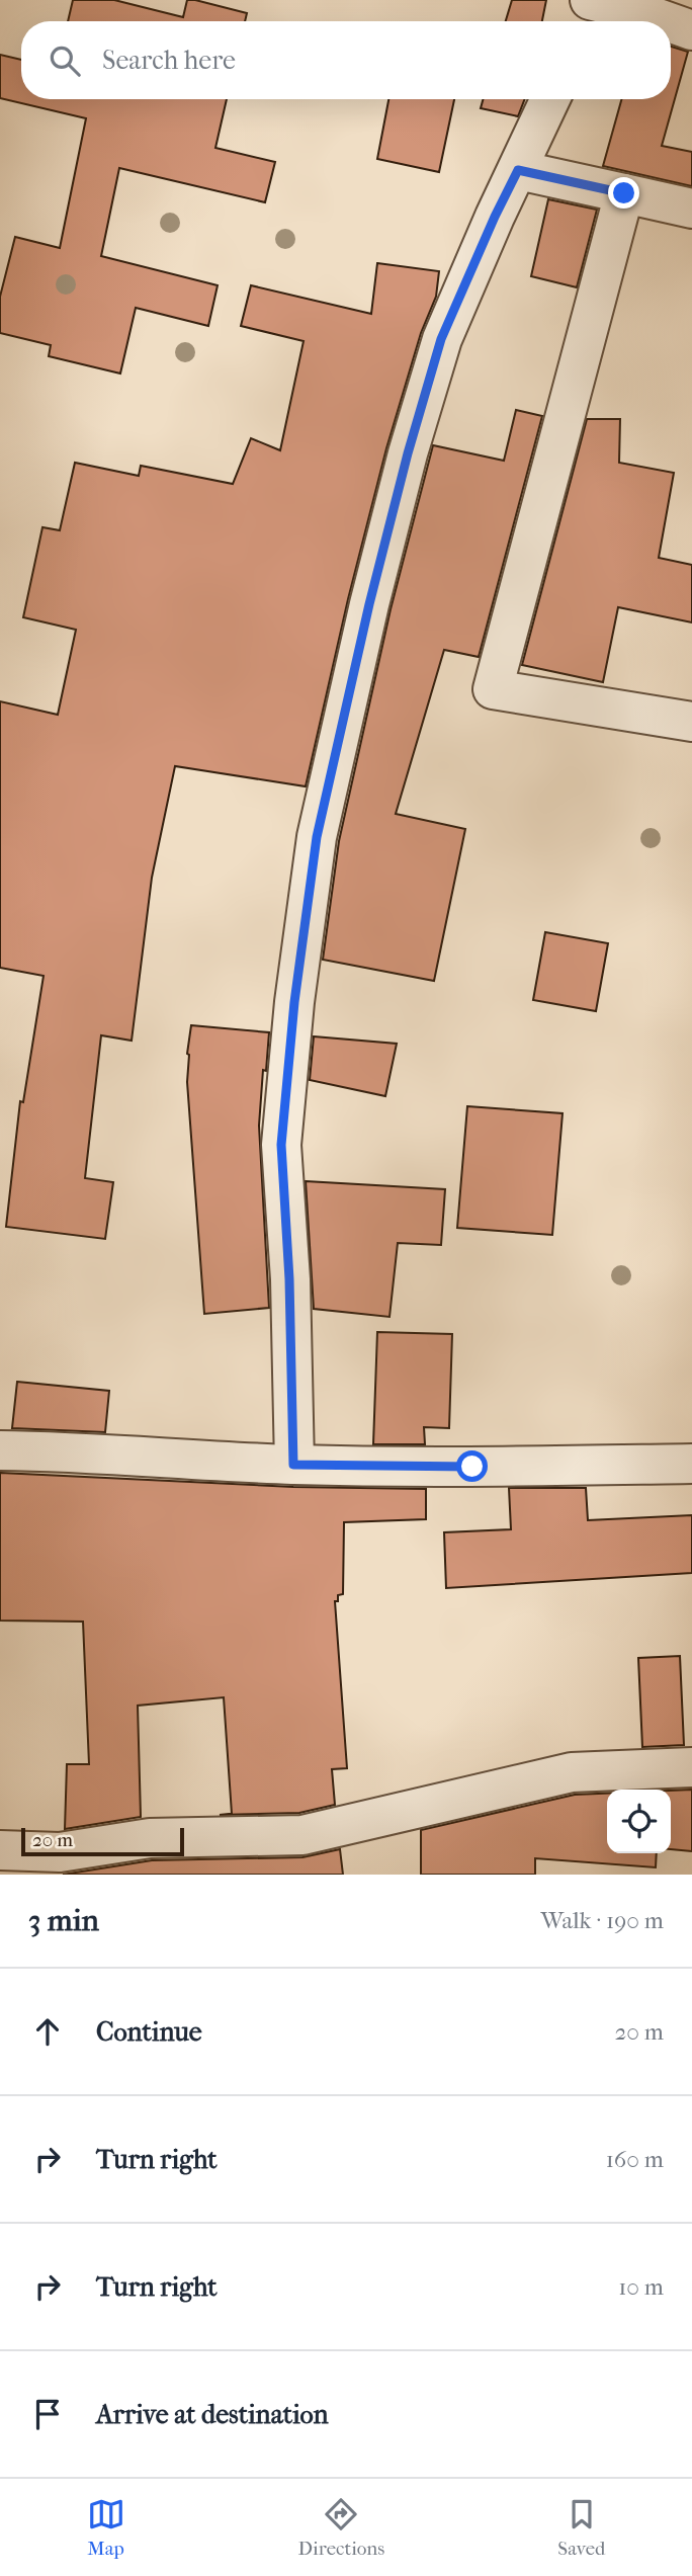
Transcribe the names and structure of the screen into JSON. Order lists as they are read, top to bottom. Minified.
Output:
{"scale_bar":"20 m","page":{"search":"Search here","scale":"20 m","heading":["3 min","Walk · 190 m"],"list":[["Continue","20 m"],["Turn right","160 m"],["Turn right","10 m"],"Arrive at destination"],"nav":["Map","Directions","Saved"]}}
